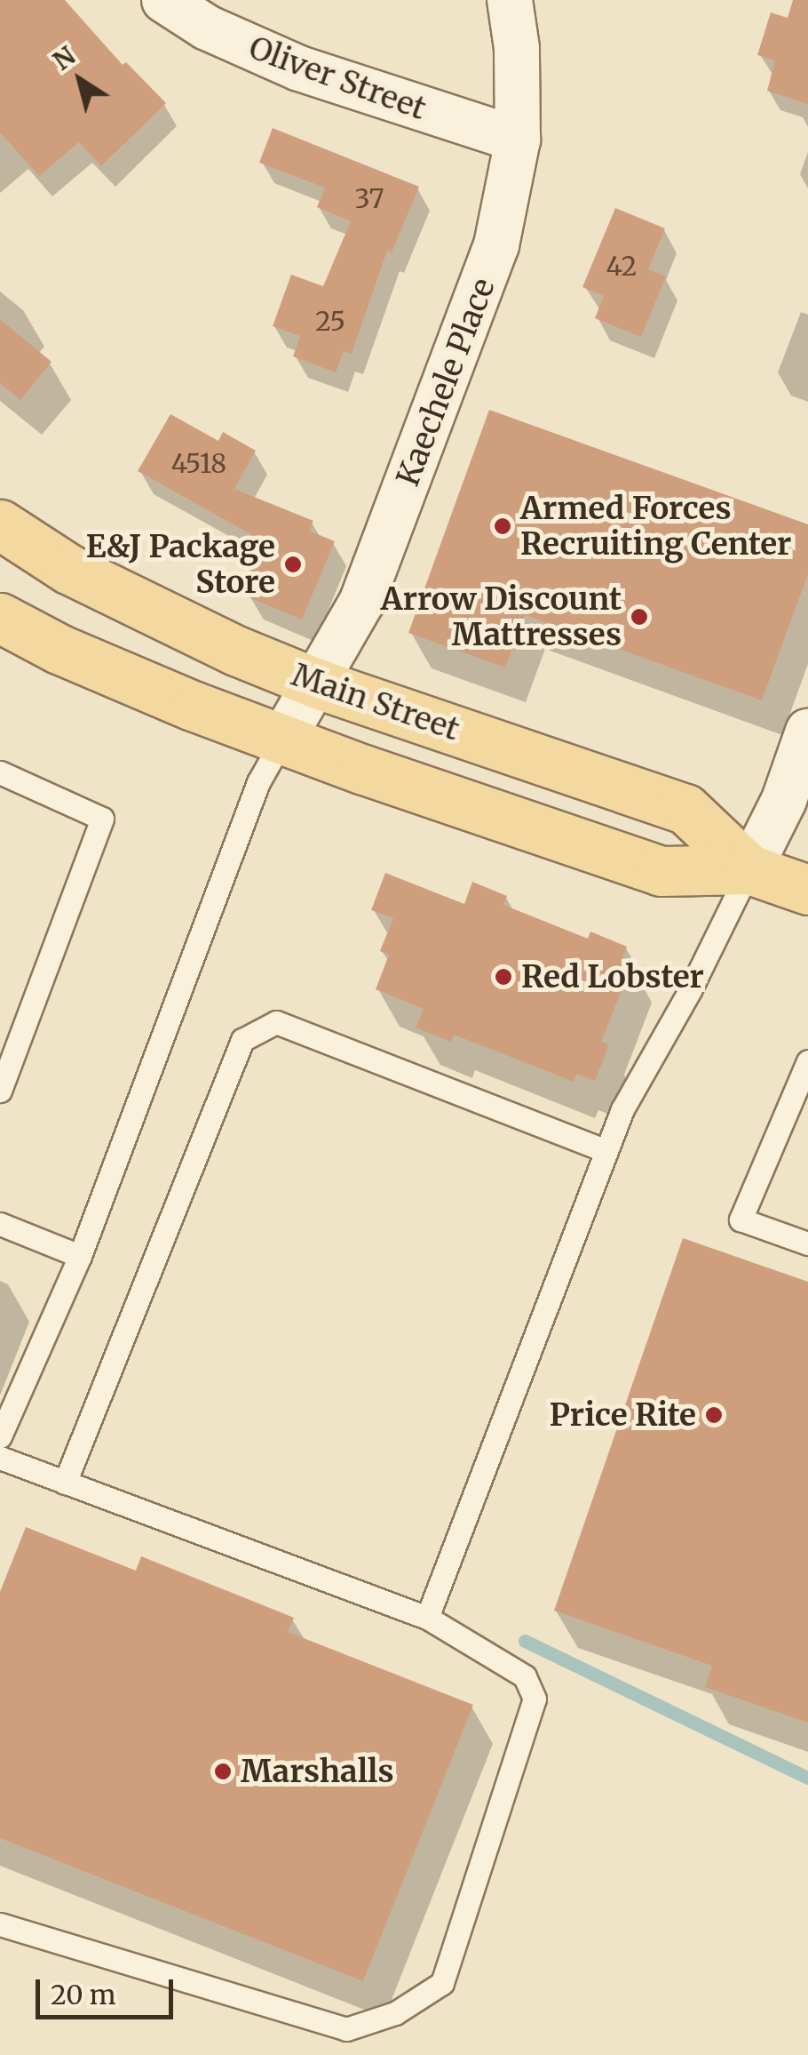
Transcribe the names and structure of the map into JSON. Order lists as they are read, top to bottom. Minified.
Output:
{"streets":{"main road":["Main Street"],"street":["Oliver Street","Kaechele Place"]},"crossings":[["Oliver Street","Kaechele Place"],["Kaechele Place","Main Street"]],"places":["Armed Forces Recruiting Center","E&J Package Store","Arrow Discount Mattresses","Red Lobster","Price Rite","Marshalls"],"house_numbers":["37","42","25","4518"],"scale_bar":"20 m","north":"top left"}
